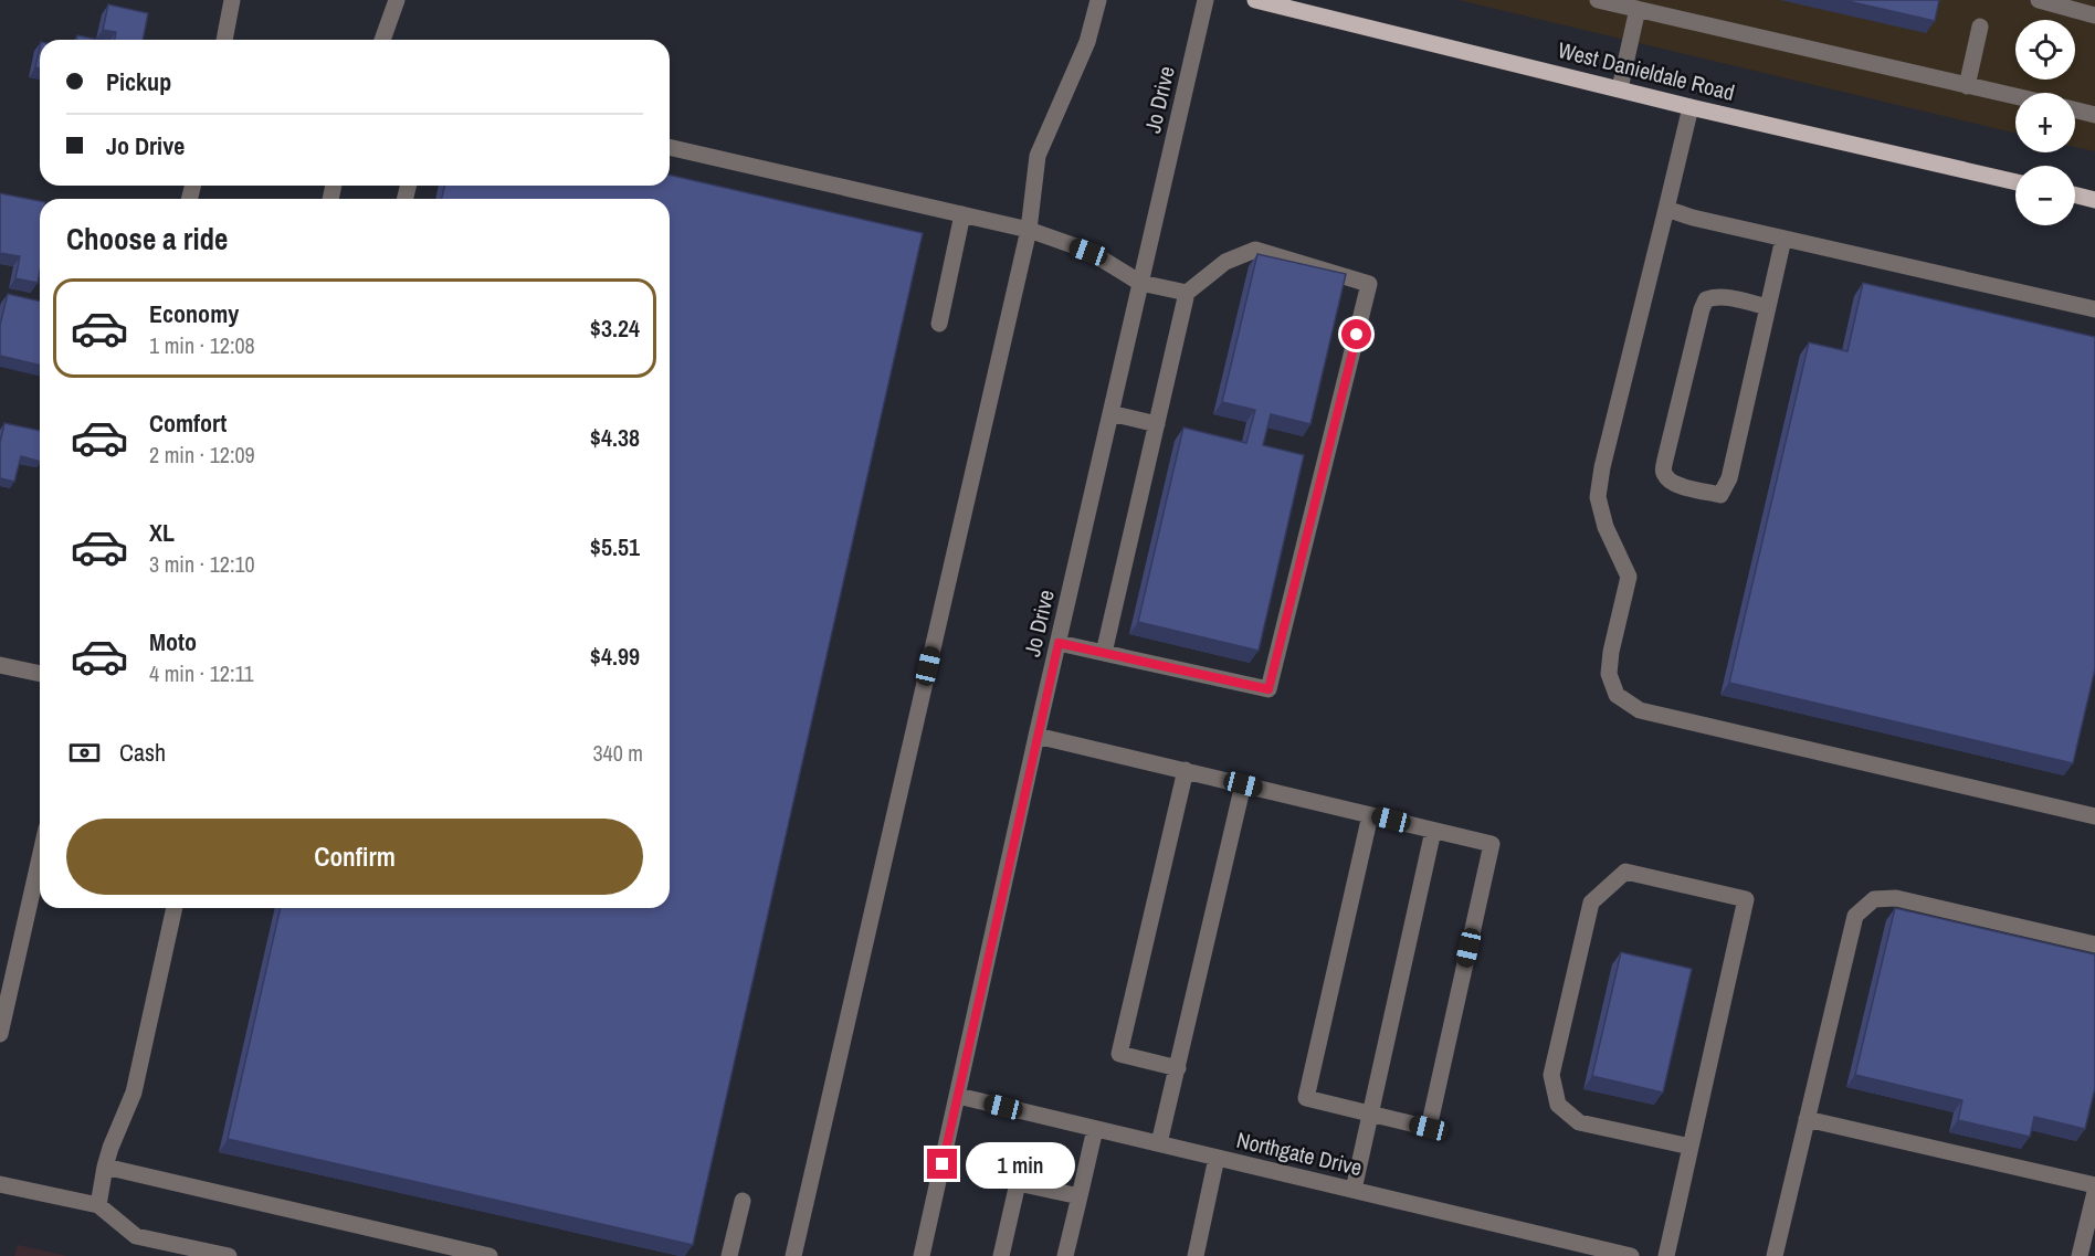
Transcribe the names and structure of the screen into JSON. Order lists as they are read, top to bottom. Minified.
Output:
{"streets":{"main road":["West Danieldale Road"],"street":["Jo Drive","Northgate Drive"]},"crossings":[["Jo Drive","Northgate Drive"]],"page":{"map_buttons":["+","−"],"banner":["Pickup","Jo Drive"],"heading":"Choose a ride","list":[{"name":"Economy","note":"1 min · 12:08","value":"$3.24"},{"name":"Comfort","note":"2 min · 12:09","value":"$4.38"},{"name":"XL","note":"3 min · 12:10","value":"$5.51"},{"name":"Moto","note":"4 min · 12:11","value":"$4.99"}],"pay":["Cash","340 m"],"buttons":"Confirm","bubble":"1 min"}}
